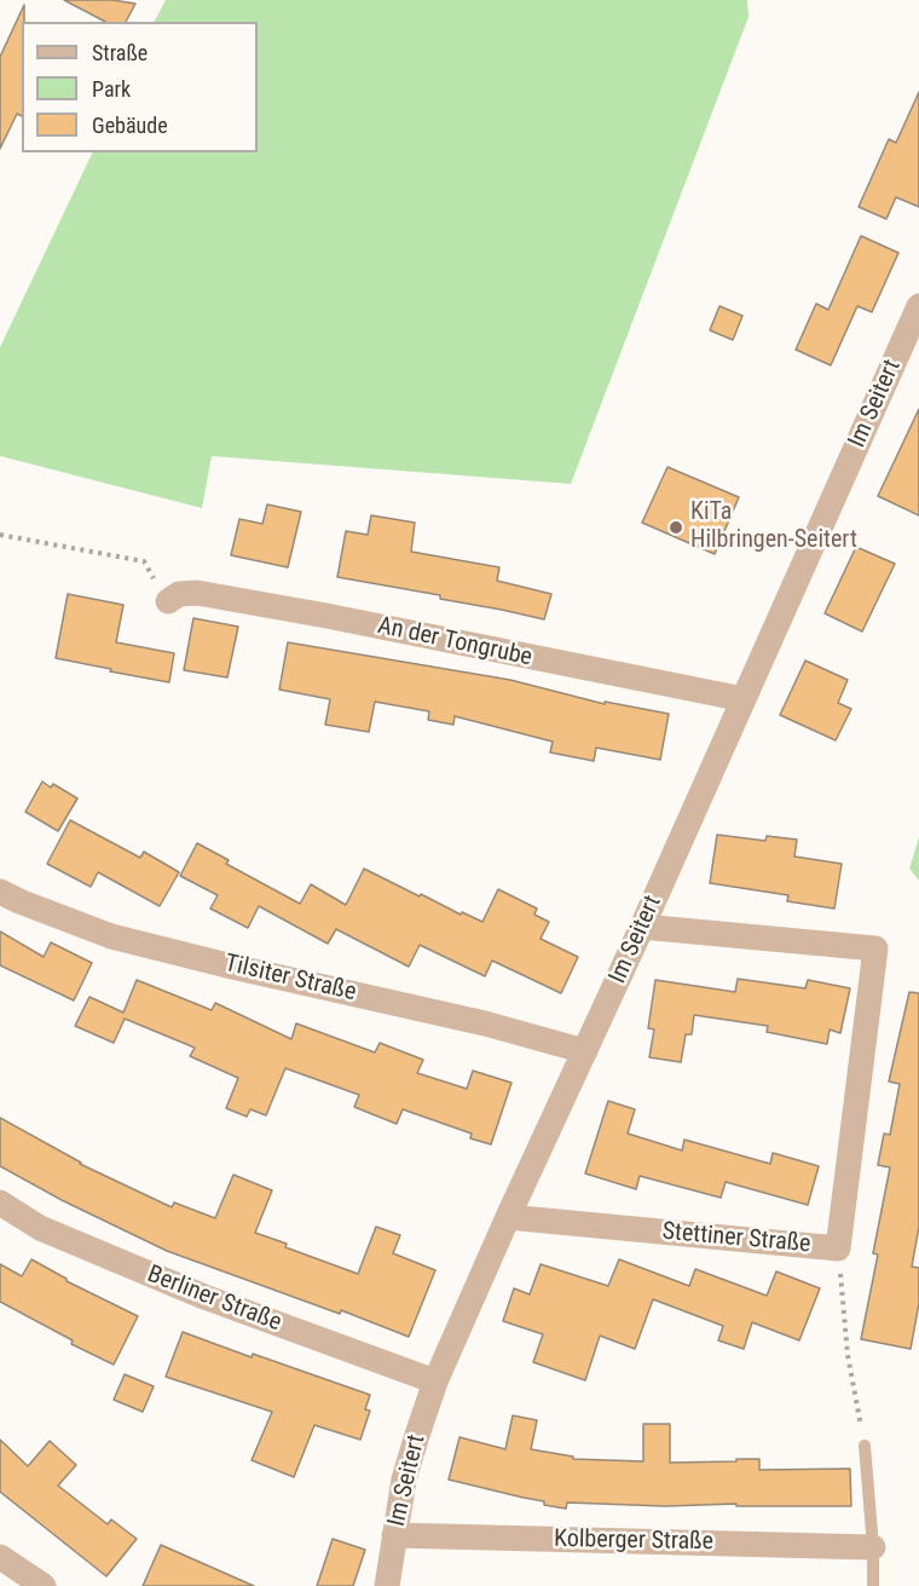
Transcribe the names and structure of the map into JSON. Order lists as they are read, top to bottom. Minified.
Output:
{"streets":{"street":["Im Seitert","An der Tongrube","Tilsiter Straße","Stettiner Straße","Berliner Straße","Kolberger Straße"]},"crossings":[["Im Seitert","An der Tongrube"],["Im Seitert","Tilsiter Straße"],["Im Seitert","Stettiner Straße"],["Im Seitert","Berliner Straße"],["Im Seitert","Kolberger Straße"]],"places":["KiTa Hilbringen-Seitert"],"legend":["Straße","Park","Gebäude"]}
